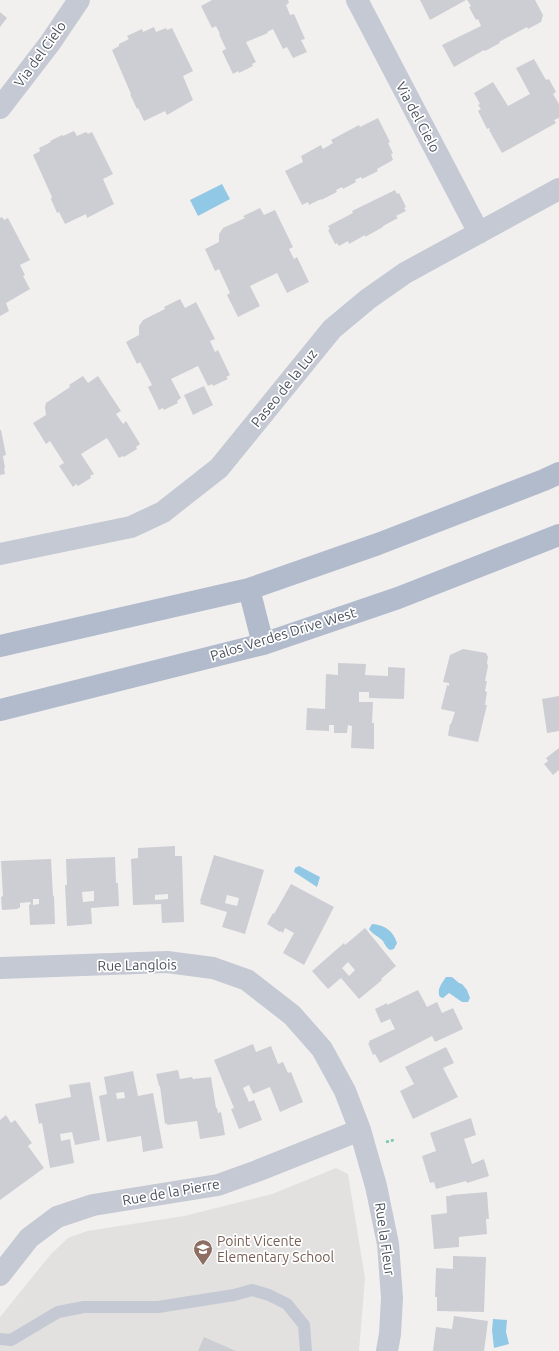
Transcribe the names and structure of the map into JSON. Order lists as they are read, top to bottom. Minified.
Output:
{"streets":{"main road":["Palos Verdes Drive West"],"street":["Via del Cielo","Paseo de la Luz","Rue Langlois","Rue de la Pierre","Rue la Fleur"]},"crossings":[["Via del Cielo","Paseo de la Luz"],["Rue Langlois","Rue de la Pierre"],["Rue Langlois","Rue la Fleur"],["Rue de la Pierre","Rue la Fleur"]],"places":{"school or university":["Point Vicente Elementary School"]}}
